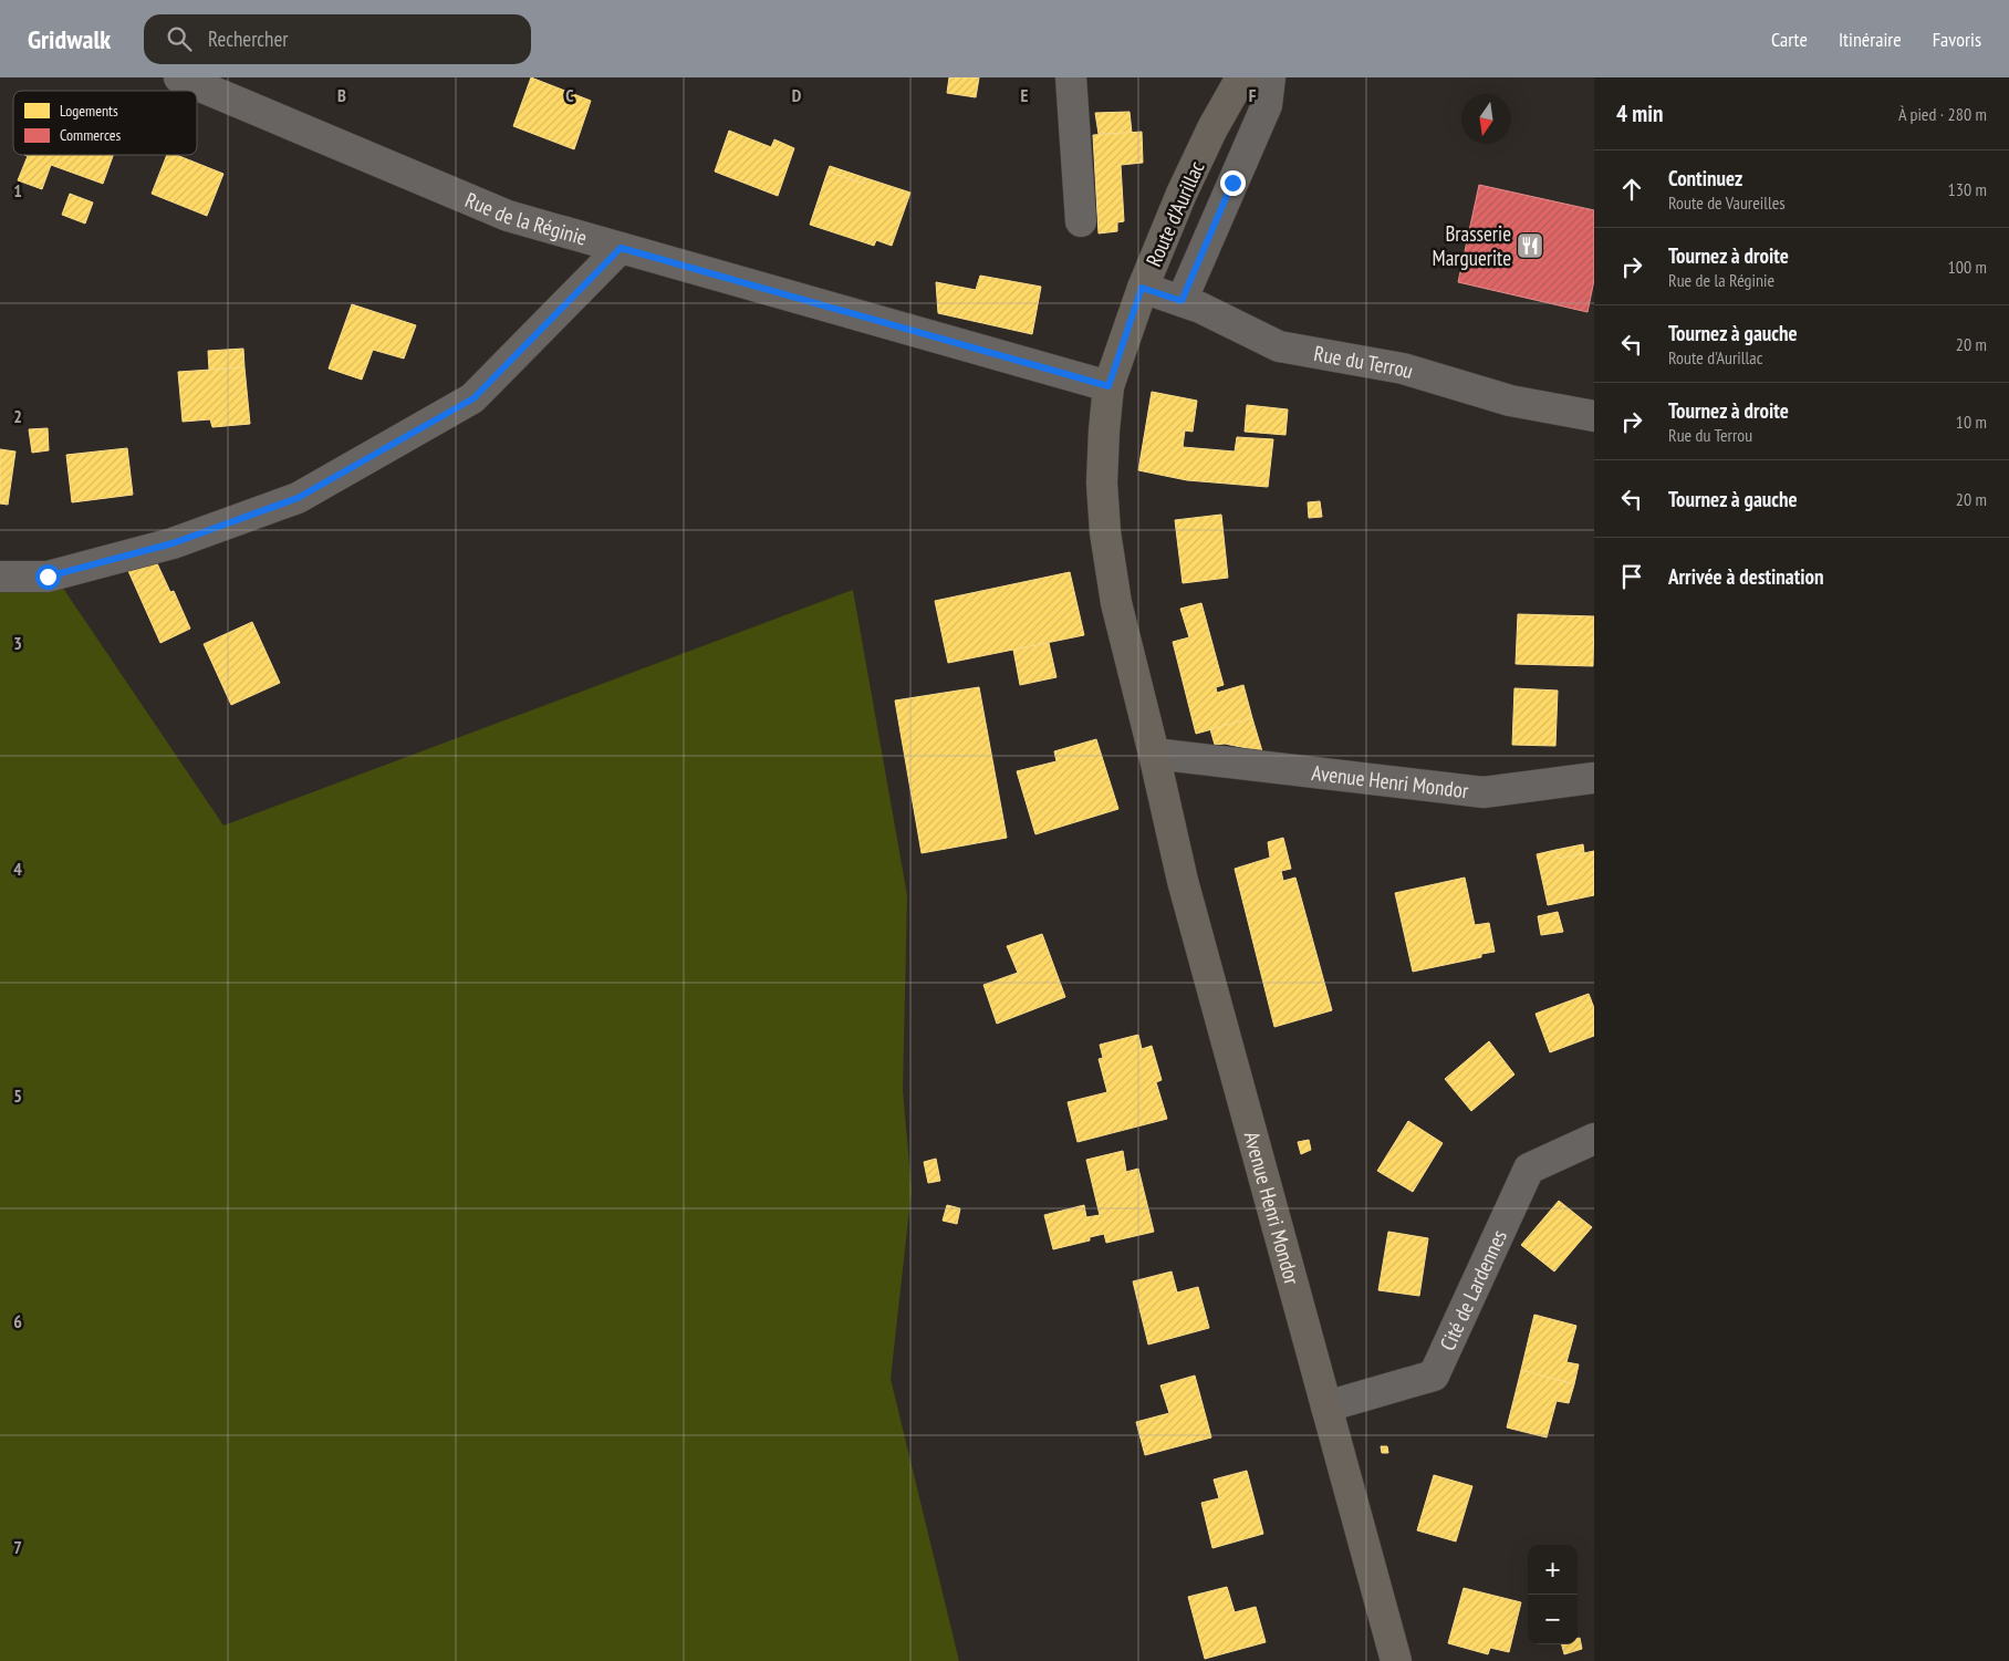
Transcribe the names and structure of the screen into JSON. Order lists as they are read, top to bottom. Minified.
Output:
{"streets":{"main road":["Route d'Aurillac","Avenue Henri Mondor"],"street":["Rue de la Réginie","Rue du Terrou","Cité de Lardennes"]},"crossings":[["Route d'Aurillac","Rue de la Réginie"],["Route d'Aurillac","Rue du Terrou"],["Route d'Aurillac","Avenue Henri Mondor"],["Rue de la Réginie","Avenue Henri Mondor"],["Avenue Henri Mondor","Cité de Lardennes"]],"places":{"restaurant":["Brasserie Marguerite"]},"legend":["Logements","Commerces"],"north":"bottom","page":{"header":"Gridwalk","search":"Rechercher","nav":["Carte","Itinéraire","Favoris"],"heading":["4 min","À pied · 280 m"],"list":[["Continuez","Route de Vaureilles","130 m"],["Tournez à droite","Rue de la Réginie","100 m"],["Tournez à gauche","Route d'Aurillac","20 m"],["Tournez à droite","Rue du Terrou","10 m"],["Tournez à gauche","20 m"],"Arrivée à destination"],"map_buttons":["+","−"]},"grid":{"columns":["B","C","D","E","F"],"rows":["1","2","3","4","5","6","7"]}}
